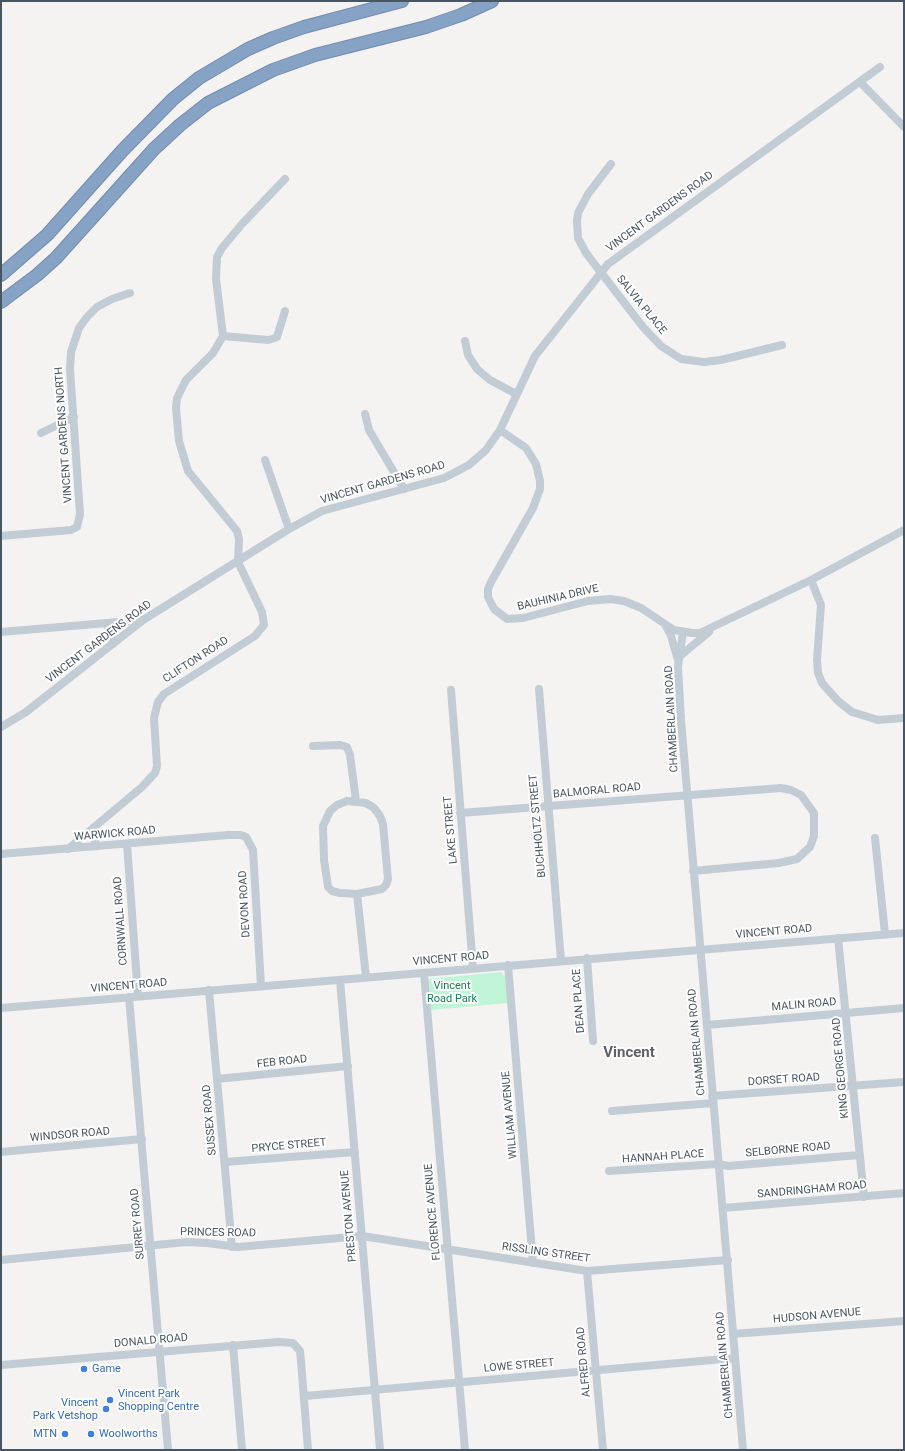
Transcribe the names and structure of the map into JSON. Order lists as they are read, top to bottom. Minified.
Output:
{"streets":{"street":["VINCENT GARDENS ROAD","SALVIA PLACE","VINCENT GARDENS NORTH","BAUHINIA DRIVE","CLIFTON ROAD","CHAMBERLAIN ROAD","BALMORAL ROAD","BUCHHOLTZ STREET","LAKE STREET","WARWICK ROAD","DEVON ROAD","CORNWALL ROAD","VINCENT ROAD","DEAN PLACE","MALIN ROAD","FEB ROAD","KING GEORGE ROAD","DORSET ROAD","WILLIAM AVENUE","SUSSEX ROAD","WINDSOR ROAD","PRYCE STREET","SELBORNE ROAD","HANNAH PLACE","SANDRINGHAM ROAD","FLORENCE AVENUE","PRESTON AVENUE","SURREY ROAD","PRINCES ROAD","RISSLING STREET","HUDSON AVENUE","DONALD ROAD","ALFRED ROAD","LOWE STREET"]},"crossings":[["VINCENT GARDENS ROAD","SALVIA PLACE"],["VINCENT GARDENS ROAD","BAUHINIA DRIVE"],["VINCENT GARDENS ROAD","CLIFTON ROAD"],["BAUHINIA DRIVE","CHAMBERLAIN ROAD"],["CLIFTON ROAD","WARWICK ROAD"],["CHAMBERLAIN ROAD","BALMORAL ROAD"],["CHAMBERLAIN ROAD","VINCENT ROAD"],["CHAMBERLAIN ROAD","MALIN ROAD"],["CHAMBERLAIN ROAD","DORSET ROAD"],["CHAMBERLAIN ROAD","SELBORNE ROAD"],["CHAMBERLAIN ROAD","HANNAH PLACE"],["CHAMBERLAIN ROAD","SANDRINGHAM ROAD"],["CHAMBERLAIN ROAD","RISSLING STREET"],["CHAMBERLAIN ROAD","HUDSON AVENUE"],["CHAMBERLAIN ROAD","LOWE STREET"],["BALMORAL ROAD","BUCHHOLTZ STREET"],["BALMORAL ROAD","LAKE STREET"],["BUCHHOLTZ STREET","VINCENT ROAD"],["LAKE STREET","VINCENT ROAD"],["WARWICK ROAD","DEVON ROAD"],["WARWICK ROAD","CORNWALL ROAD"],["DEVON ROAD","VINCENT ROAD"],["CORNWALL ROAD","VINCENT ROAD"],["CORNWALL ROAD","SURREY ROAD"],["VINCENT ROAD","DEAN PLACE"],["VINCENT ROAD","KING GEORGE ROAD"],["VINCENT ROAD","WILLIAM AVENUE"],["VINCENT ROAD","SUSSEX ROAD"],["VINCENT ROAD","FLORENCE AVENUE"],["VINCENT ROAD","PRESTON AVENUE"],["VINCENT ROAD","SURREY ROAD"],["MALIN ROAD","KING GEORGE ROAD"],["FEB ROAD","SUSSEX ROAD"],["FEB ROAD","PRESTON AVENUE"],["KING GEORGE ROAD","DORSET ROAD"],["KING GEORGE ROAD","SELBORNE ROAD"],["KING GEORGE ROAD","SANDRINGHAM ROAD"],["WILLIAM AVENUE","RISSLING STREET"],["SUSSEX ROAD","PRYCE STREET"],["SUSSEX ROAD","PRINCES ROAD"],["WINDSOR ROAD","SURREY ROAD"],["PRYCE STREET","PRESTON AVENUE"],["SELBORNE ROAD","HANNAH PLACE"],["FLORENCE AVENUE","RISSLING STREET"],["FLORENCE AVENUE","LOWE STREET"],["PRESTON AVENUE","PRINCES ROAD"],["PRESTON AVENUE","RISSLING STREET"],["PRESTON AVENUE","LOWE STREET"],["SURREY ROAD","PRINCES ROAD"],["SURREY ROAD","DONALD ROAD"],["PRINCES ROAD","RISSLING STREET"],["RISSLING STREET","ALFRED ROAD"],["DONALD ROAD","LOWE STREET"],["ALFRED ROAD","LOWE STREET"]],"districts":["Vincent"],"parks":["Vincent Road Park"],"places":["Game","Vincent Park Shopping Centre","Vincent Park Vetshop","MTN","Woolworths"]}
